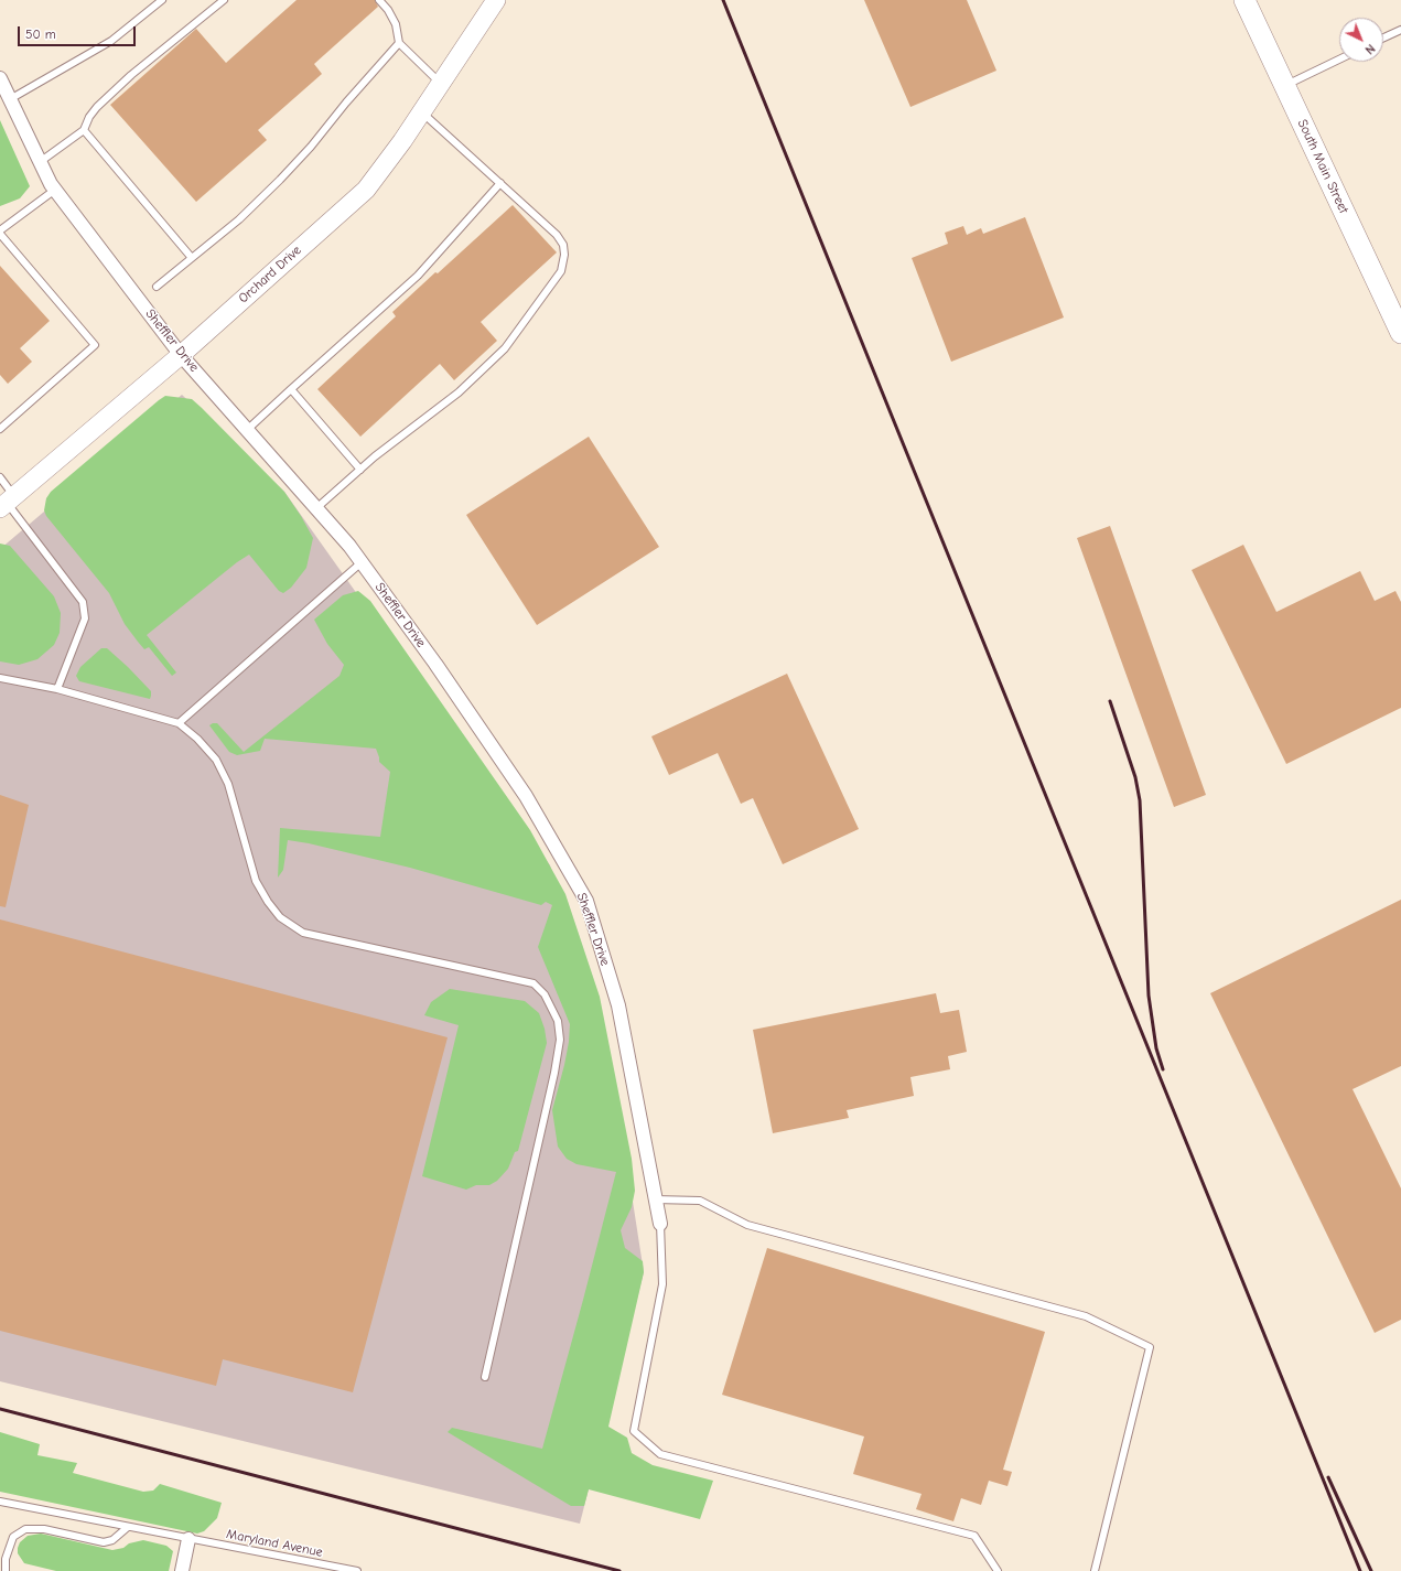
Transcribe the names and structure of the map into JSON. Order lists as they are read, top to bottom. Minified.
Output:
{"streets":{"main road":["South Main Street"],"street":["Orchard Drive","Sheffler Drive"],"lane":["Maryland Avenue"]},"crossings":[["Orchard Drive","Sheffler Drive"]],"scale_bar":"50 m","north":"bottom right"}
